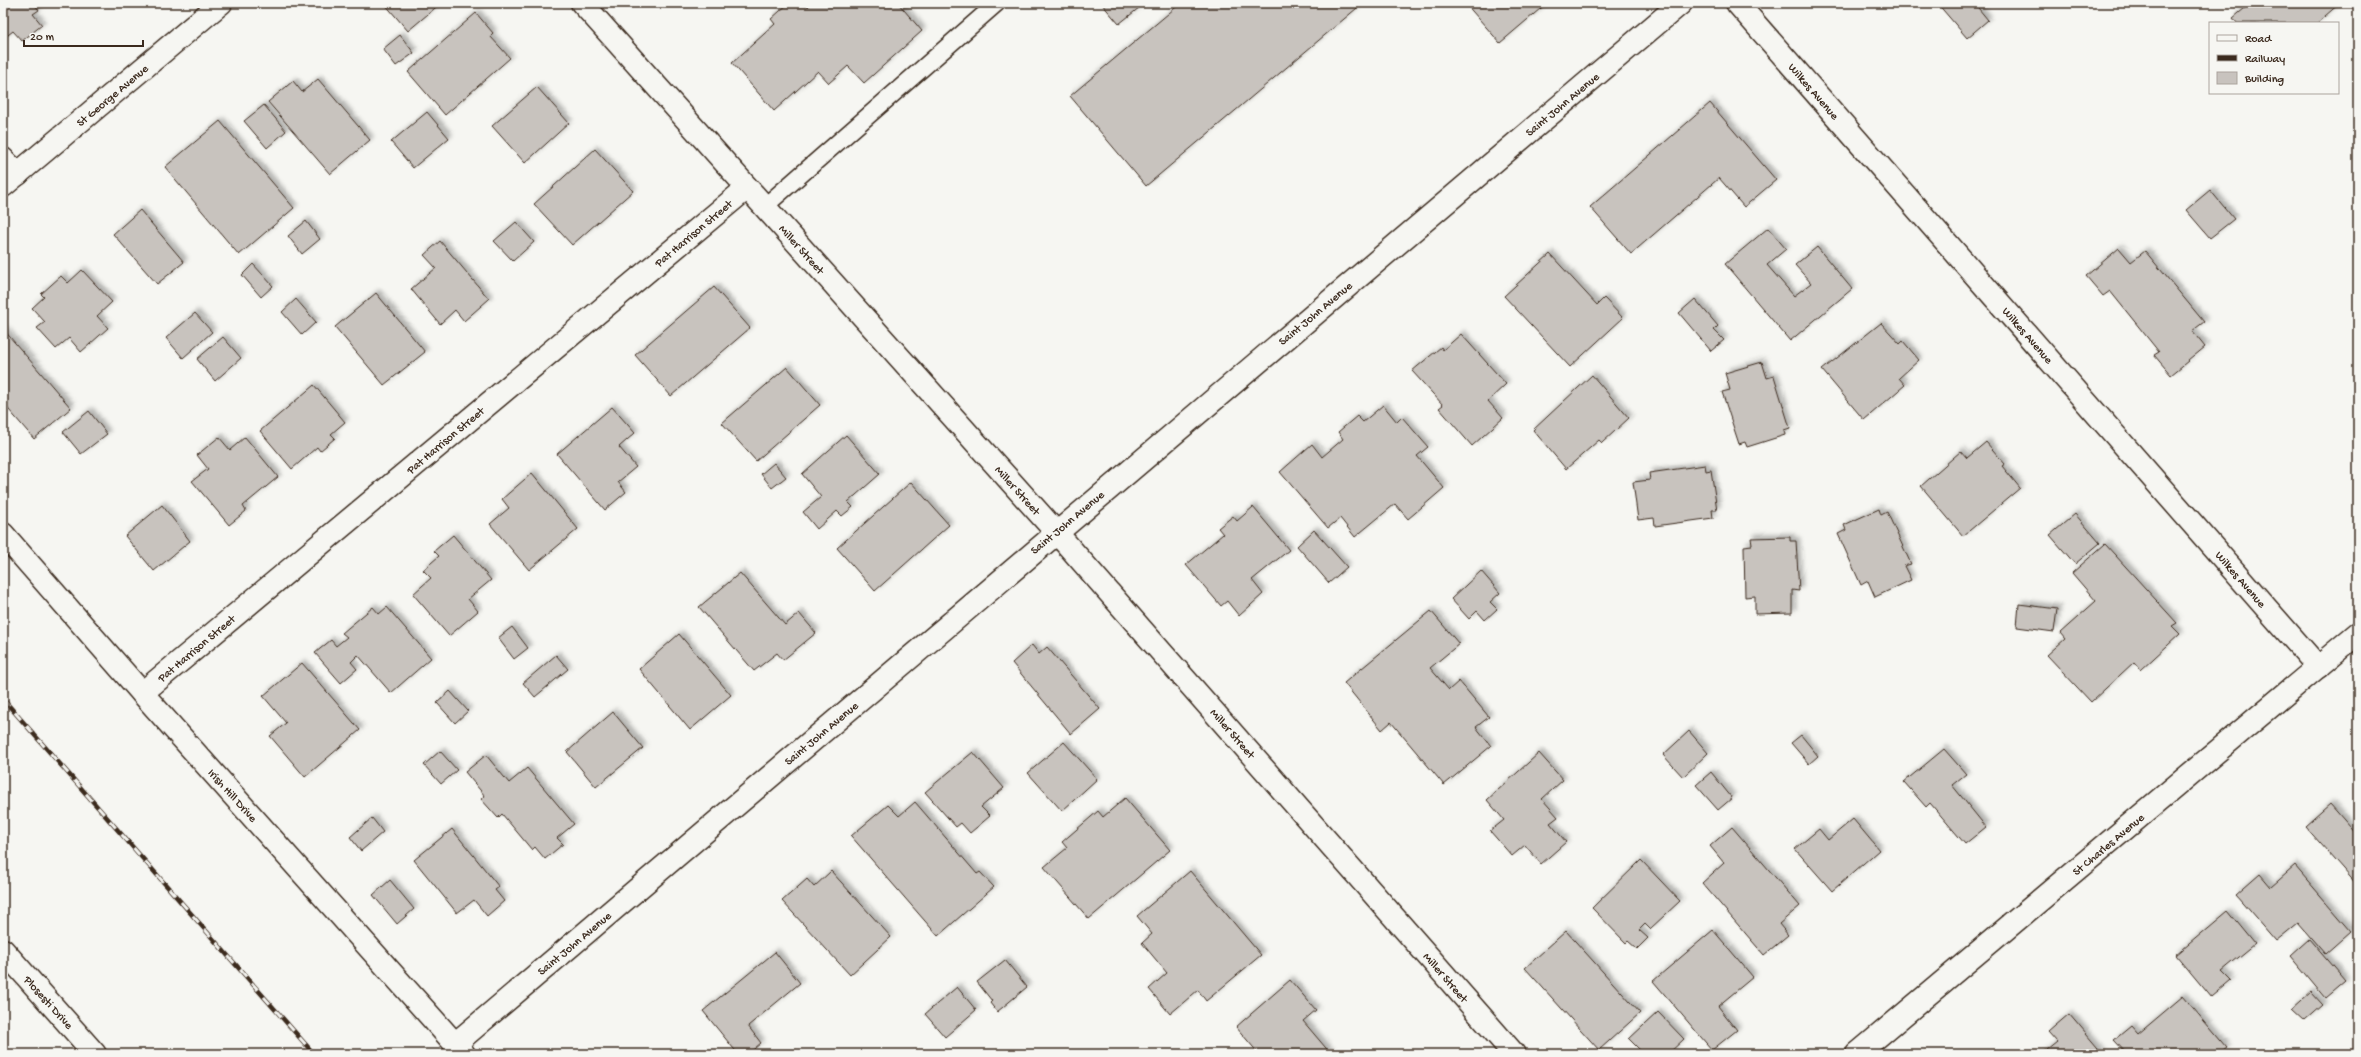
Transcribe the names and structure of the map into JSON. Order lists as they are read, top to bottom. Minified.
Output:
{"streets":{"street":["Wilkes Avenue","St George Avenue","Saint John Avenue","Pat Harrison Street","Miller Street","Irish Hill Drive","St Charles Avenue","Plosesti Drive"]},"crossings":[["Wilkes Avenue","St Charles Avenue"],["Saint John Avenue","Miller Street"],["Saint John Avenue","Irish Hill Drive"],["Pat Harrison Street","Miller Street"],["Pat Harrison Street","Irish Hill Drive"]],"legend":["Road","Railway","Building"],"scale_bar":"20 m"}
